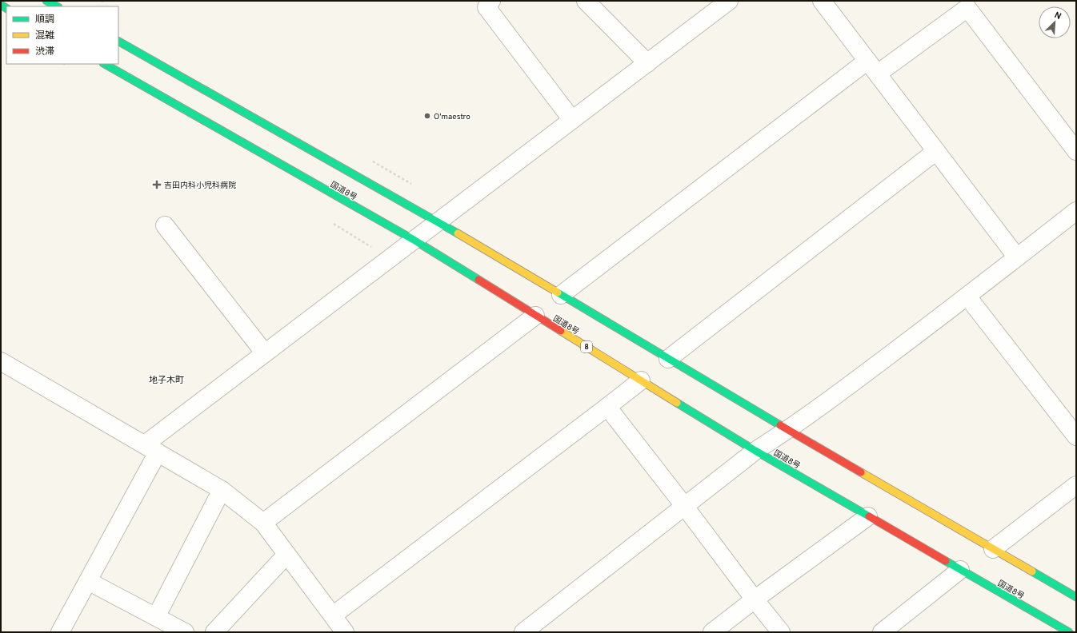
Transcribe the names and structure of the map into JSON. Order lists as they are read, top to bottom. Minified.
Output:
{"streets":{"highway":["国道8号","8"]},"districts":["地子木町"],"places":{"other":["O'maestro"],"health":["吉田内科小児科病院"]},"legend":["順調","混雑","渋滞"],"north":"top right"}
